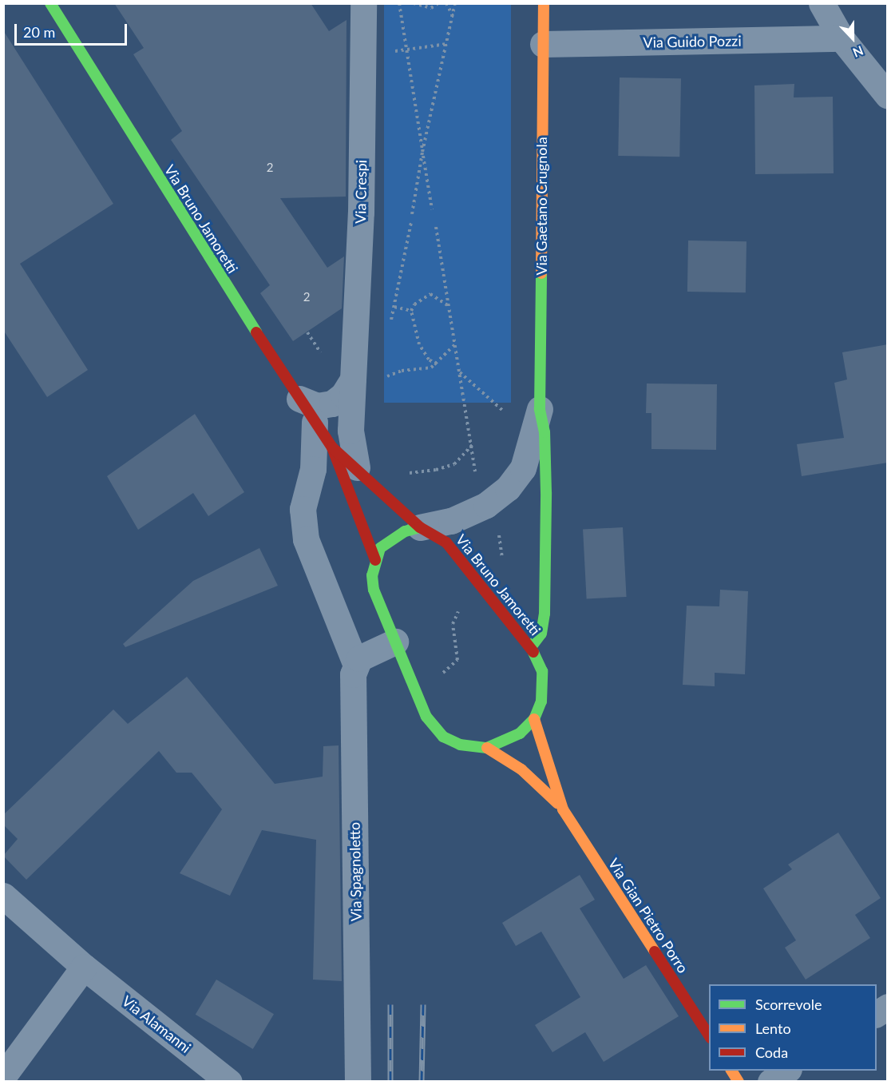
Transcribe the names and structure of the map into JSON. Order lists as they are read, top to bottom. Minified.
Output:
{"streets":{"street":["Via Guido Pozzi","Via Crespi","Via Gaetano Crugnola","Via Bruno Jamoretti","Via Spagnoletto","Via Gian Pietro Porro","Via Alamanni"]},"crossings":[["Via Guido Pozzi","Via Gaetano Crugnola"],["Via Crespi","Via Bruno Jamoretti"],["Via Gaetano Crugnola","Via Bruno Jamoretti"],["Via Bruno Jamoretti","Via Spagnoletto"],["Via Bruno Jamoretti","Via Gian Pietro Porro"]],"house_numbers":["2","2"],"legend":["Scorrevole","Lento","Coda"],"scale_bar":"20 m","north":"bottom"}
